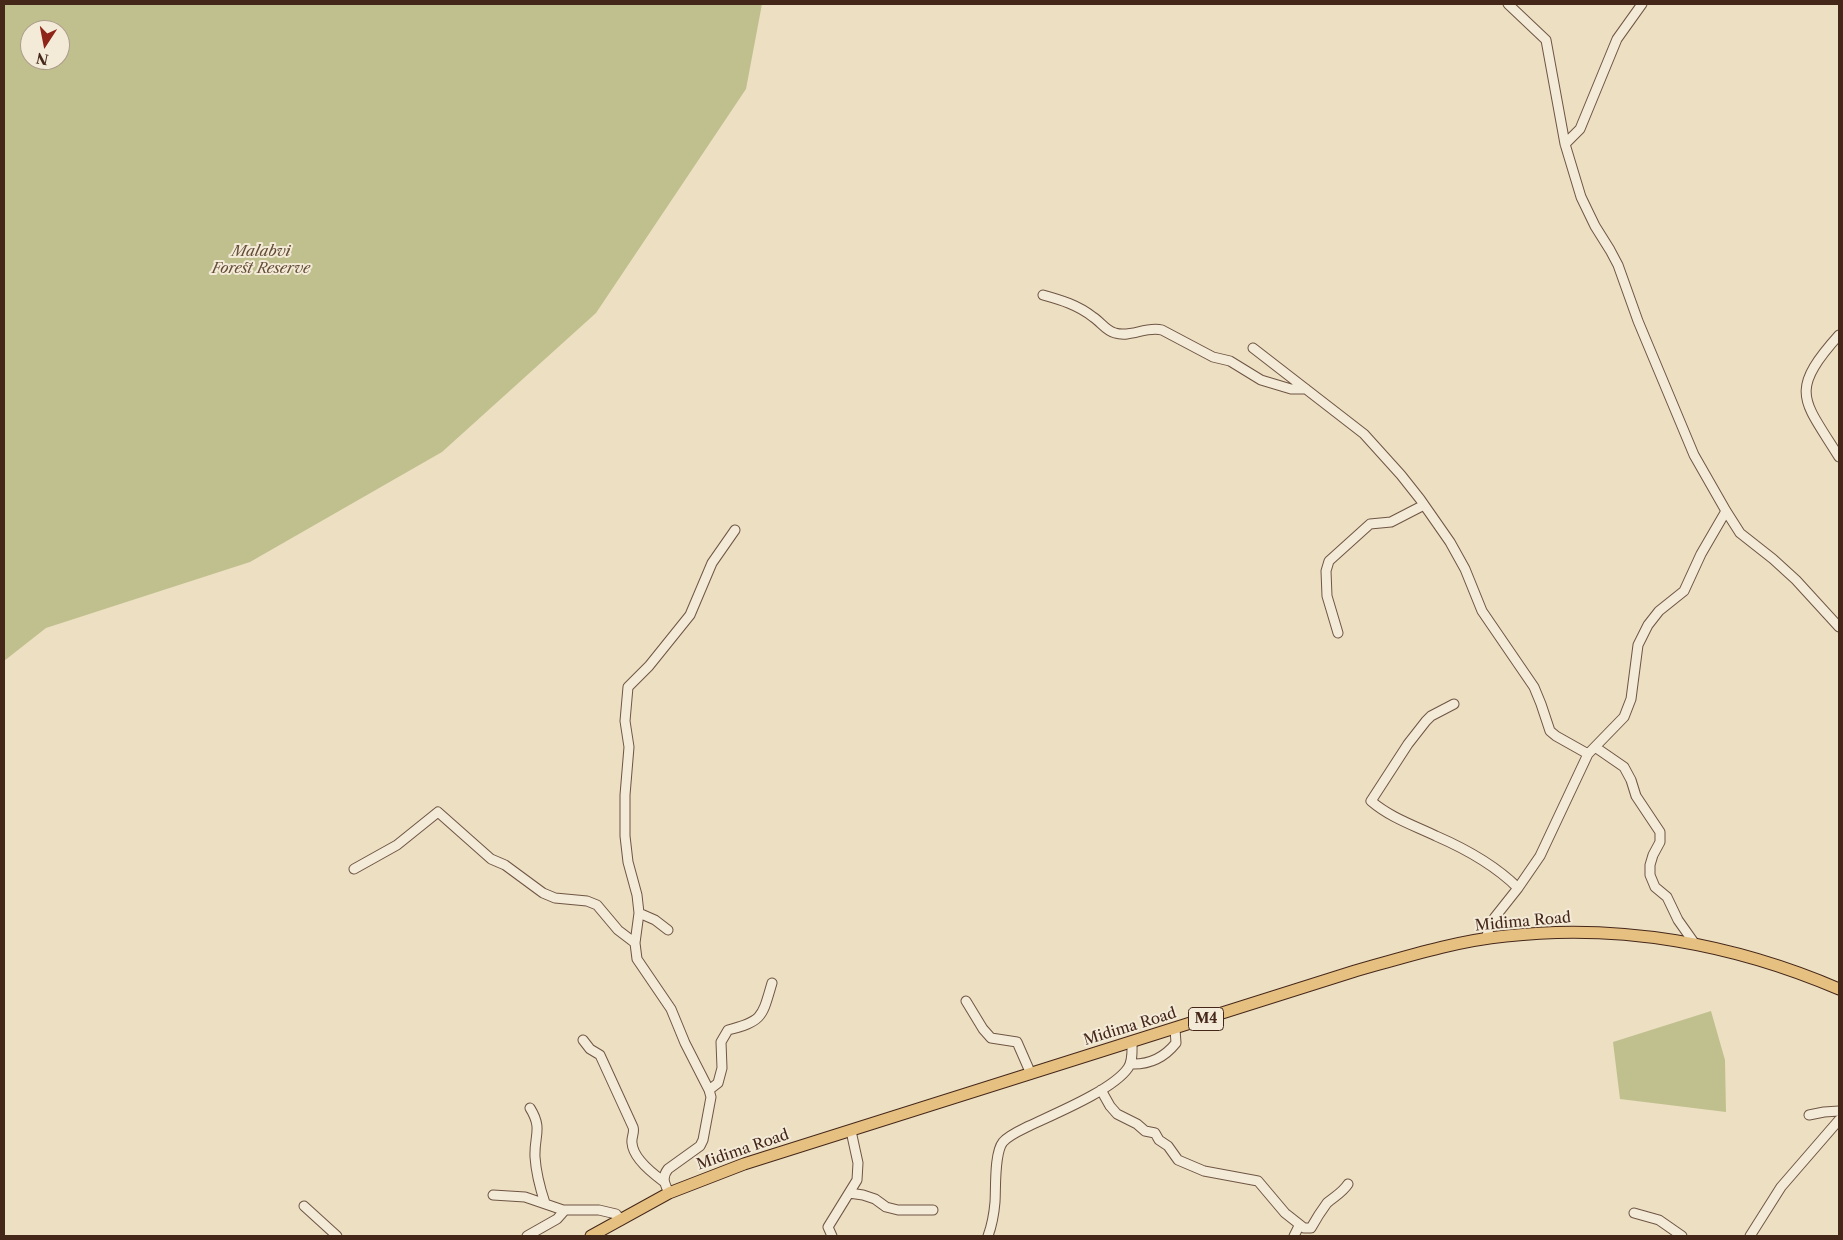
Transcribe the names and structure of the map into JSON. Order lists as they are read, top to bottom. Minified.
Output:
{"streets":{"main road":["Midima Road","M4"]},"parks":["Malabvi Forest Reserve"],"north":"bottom"}
